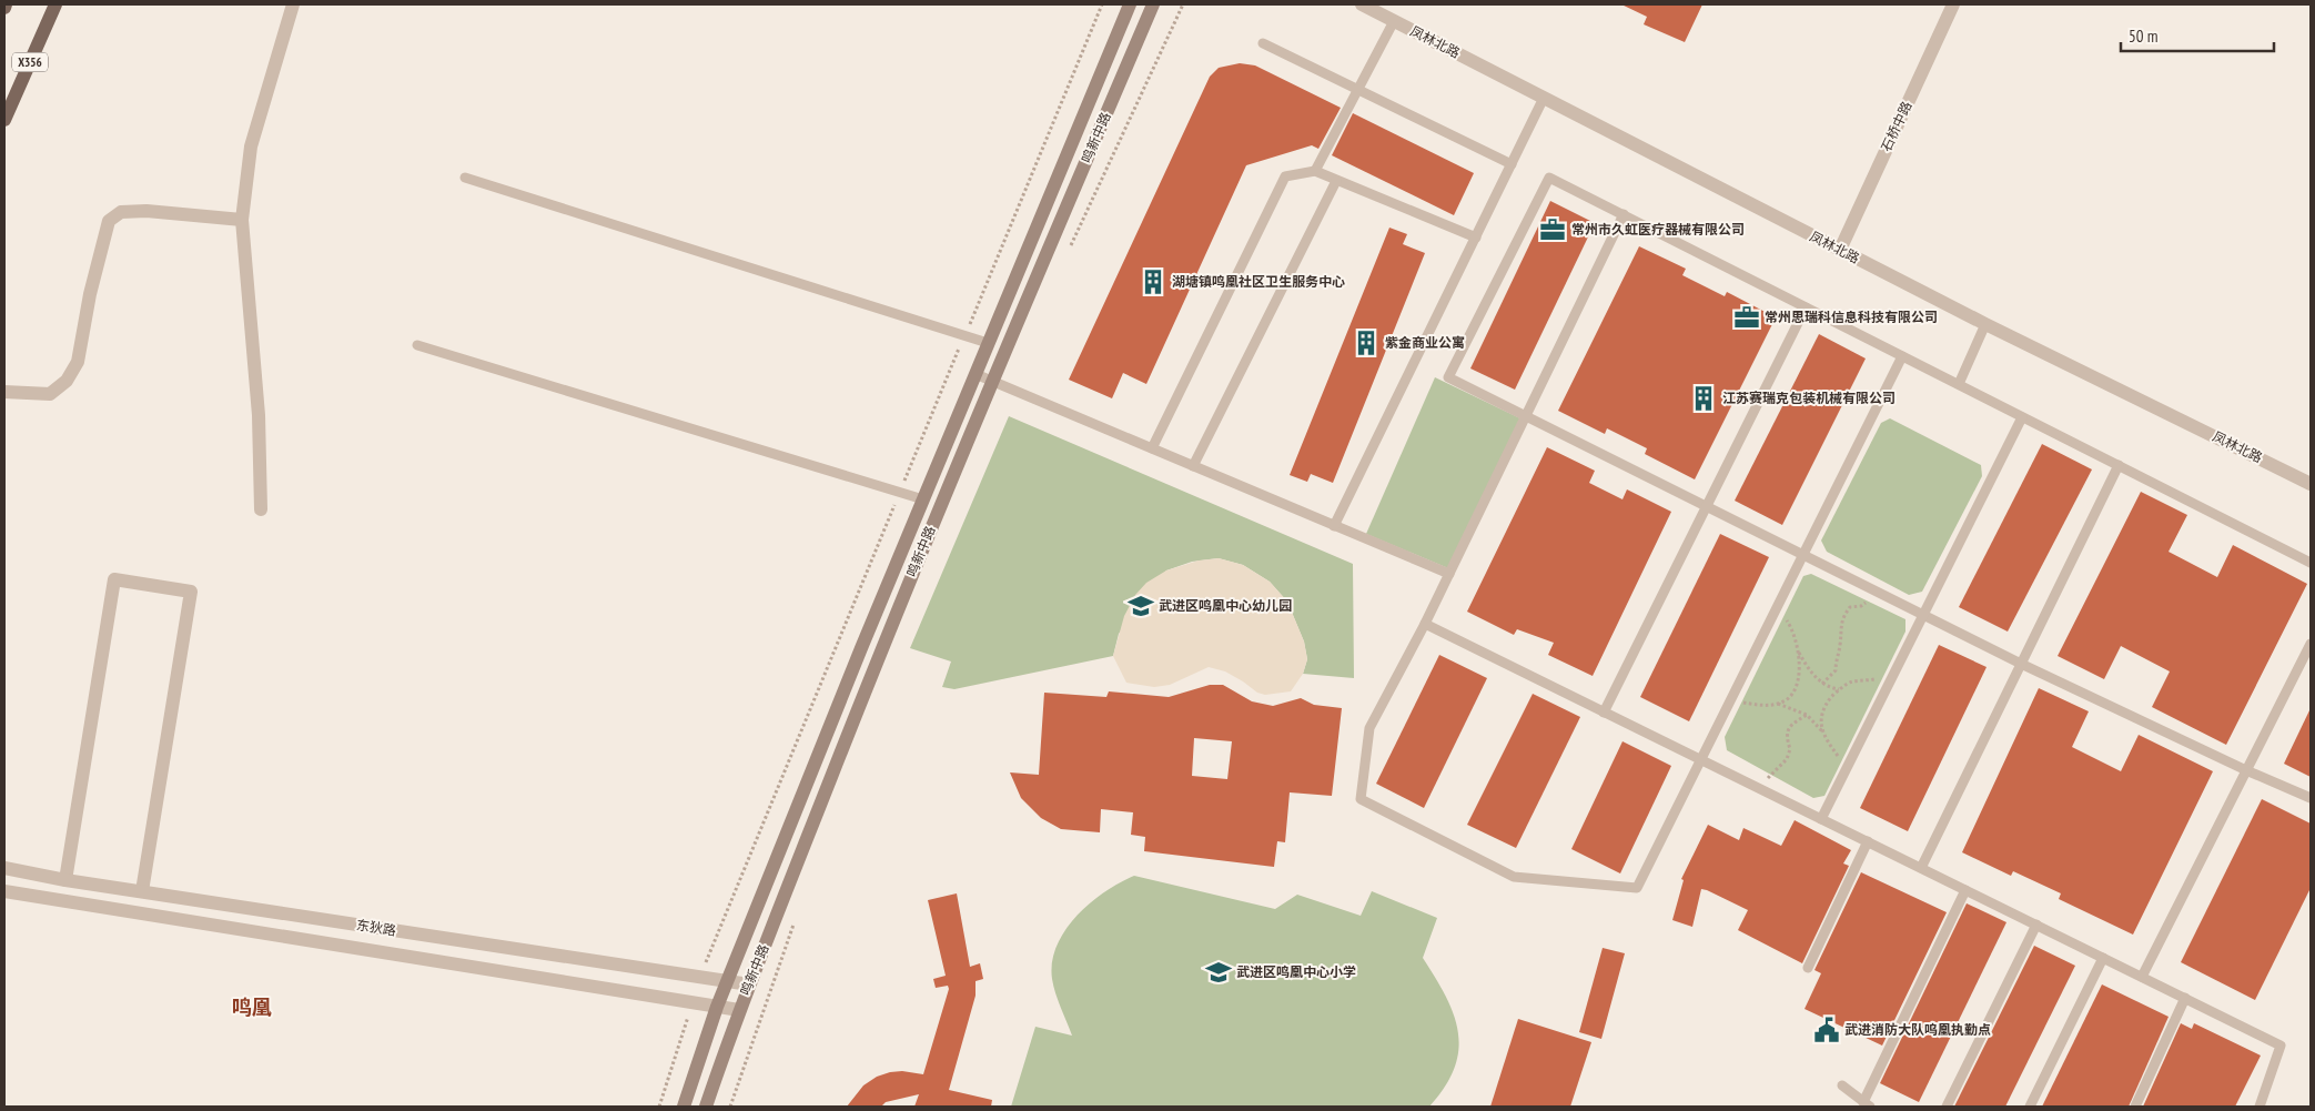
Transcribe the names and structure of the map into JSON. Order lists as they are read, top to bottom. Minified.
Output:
{"streets":{"main road":["X356","鸣新中路"],"street":["凤林北路","石桥中路","东狄路"]},"crossings":[["凤林北路","石桥中路"],["鸣新中路","东狄路"]],"districts":["鸣凰"],"places":{"office":["常州市久虹医疗器械有限公司","常州思瑞科信息科技有限公司"],"building":["湖塘镇鸣凰社区卫生服务中心","紫金商业公寓","江苏赛瑞克包装机械有限公司"],"school or university":["武进区鸣凰中心幼儿园","武进区鸣凰中心小学"],"public building":["武进消防大队呜凰执勤点"]},"scale_bar":"50 m"}
